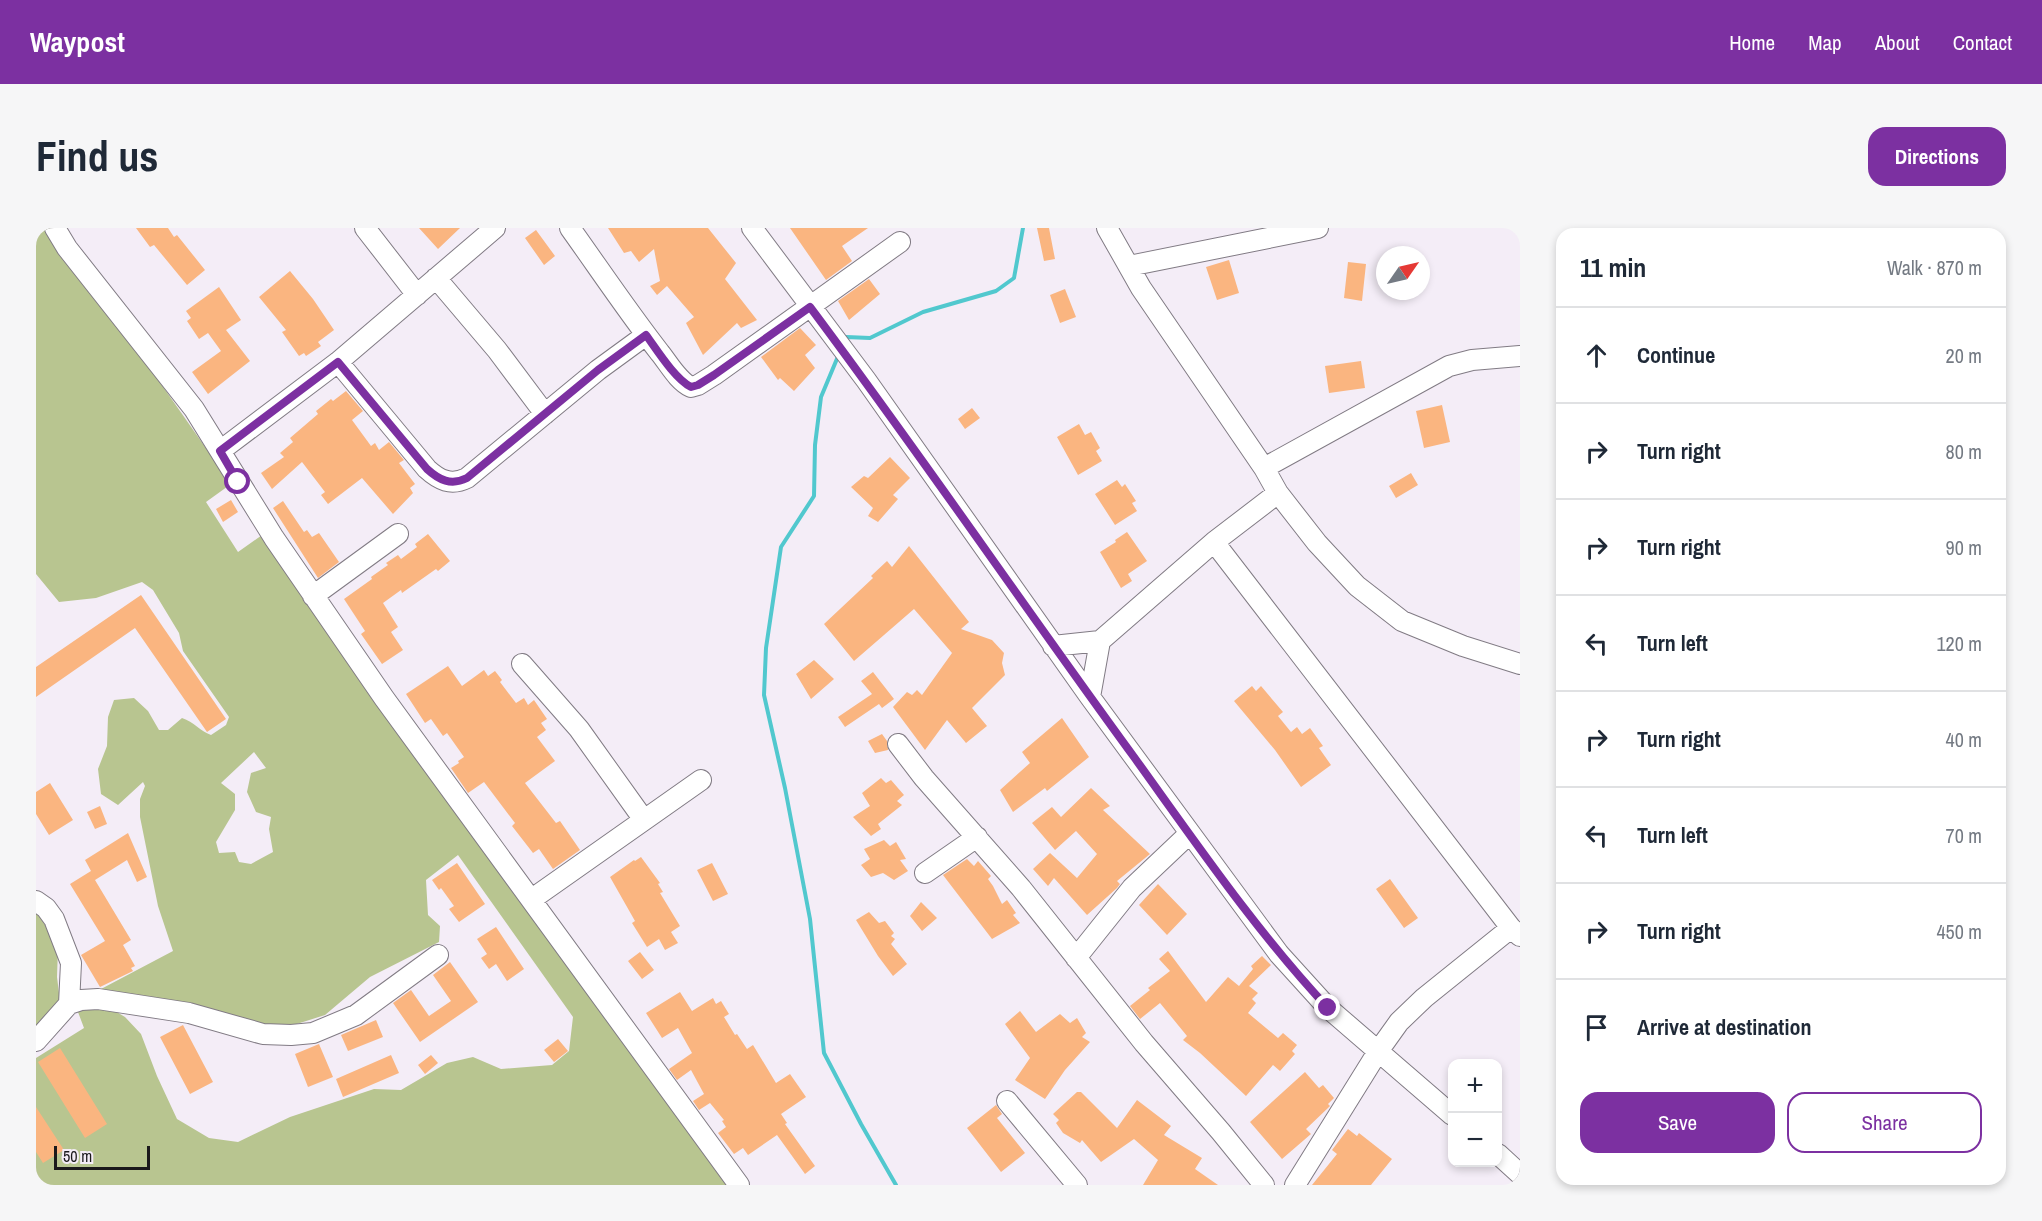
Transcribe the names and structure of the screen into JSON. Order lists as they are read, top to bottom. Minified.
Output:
{"scale_bar":"50 m","north":"top right","page":{"header":"Waypost","nav":["Home","Map","About","Contact"],"buttons":["Directions",["Save","Share"]],"title":"Find us","heading":["11 min","Walk · 870 m"],"list":[["Continue","20 m"],["Turn right","80 m"],["Turn right","90 m"],["Turn left","120 m"],["Turn right","40 m"],["Turn left","70 m"],["Turn right","450 m"],"Arrive at destination"],"map_buttons":["+","−"],"scale":"50 m"}}
